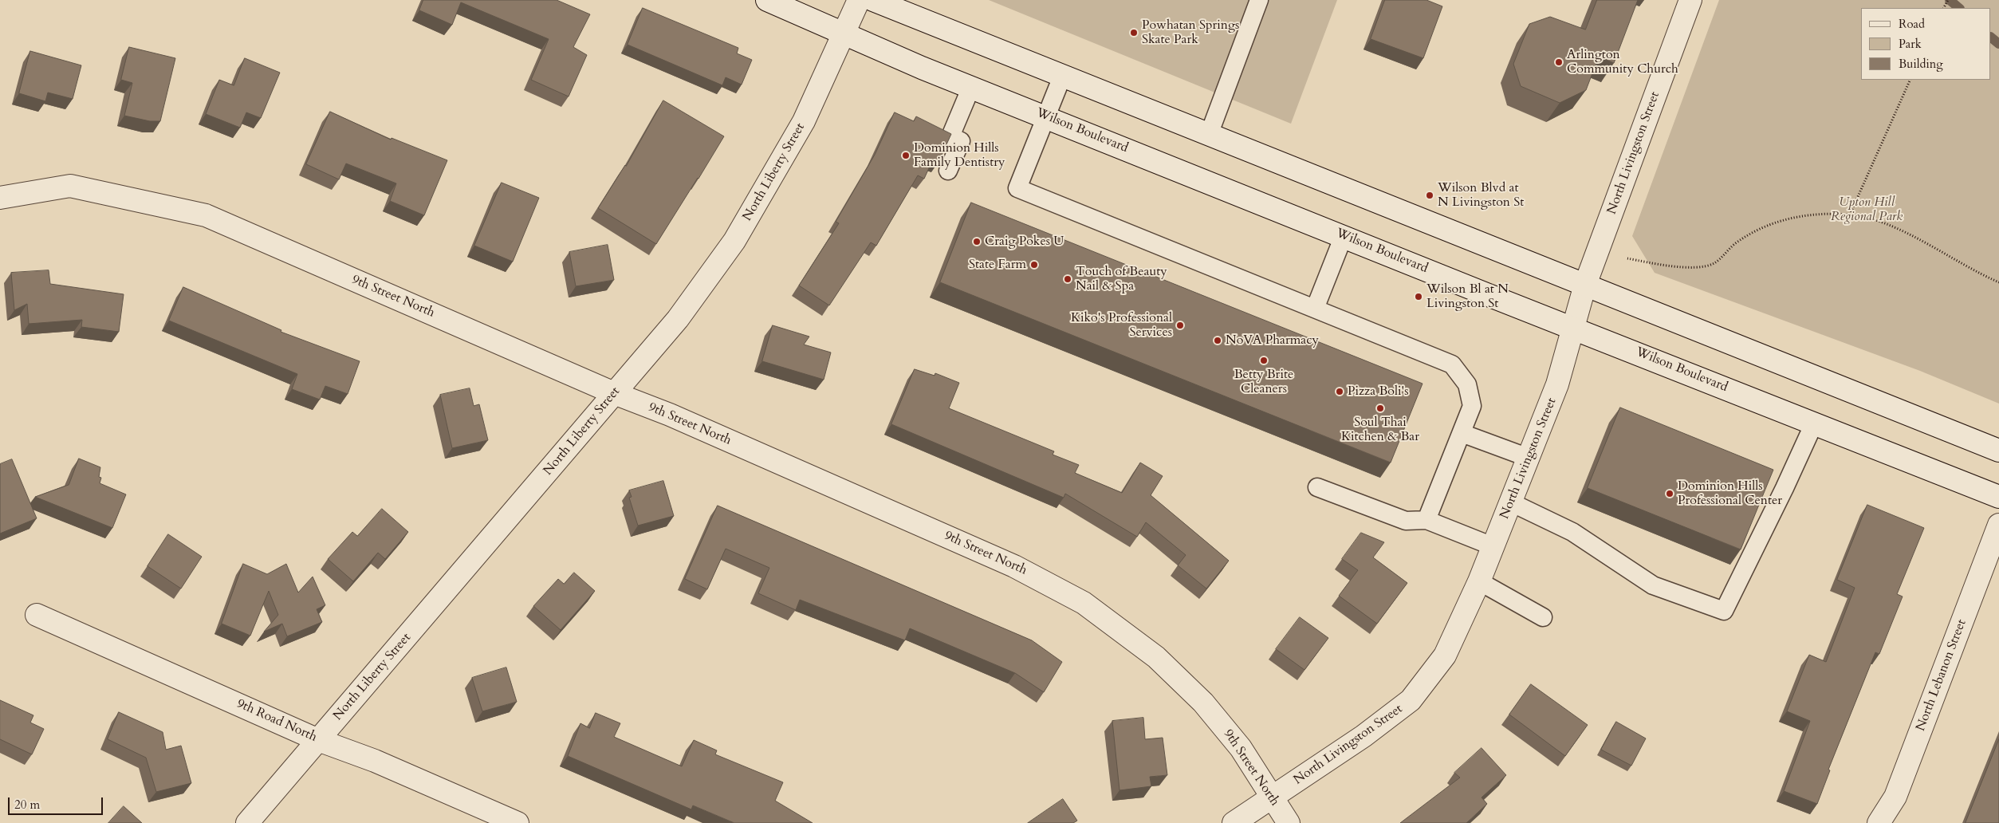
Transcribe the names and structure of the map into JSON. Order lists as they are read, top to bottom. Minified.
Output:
{"streets":{"street":["Wilson Boulevard","North Livingston Street","North Liberty Street","9th Street North","North Lebanon Street","9th Road North"]},"crossings":[["Wilson Boulevard","North Livingston Street"],["Wilson Boulevard","North Liberty Street"],["North Livingston Street","9th Street North"],["North Liberty Street","9th Street North"],["North Liberty Street","9th Road North"]],"parks":["Upton Hill Regional Park"],"places":["Powhatan Springs Skate Park","Arlington Community Church","Dominion Hills Family Dentistry","Wilson Blvd at N Livingston St","Craig Pokes U","State Farm","Touch of Beauty Nail & Spa","Wilson Bl at N Livingston St","Kiko's Professional Services","NoVA Pharmacy","Betty Brite Cleaners","Pizza Boli's","Soul Thai Kitchen & Bar","Dominion Hills Professional Center"],"legend":["Road","Park","Building"],"scale_bar":"20 m"}
